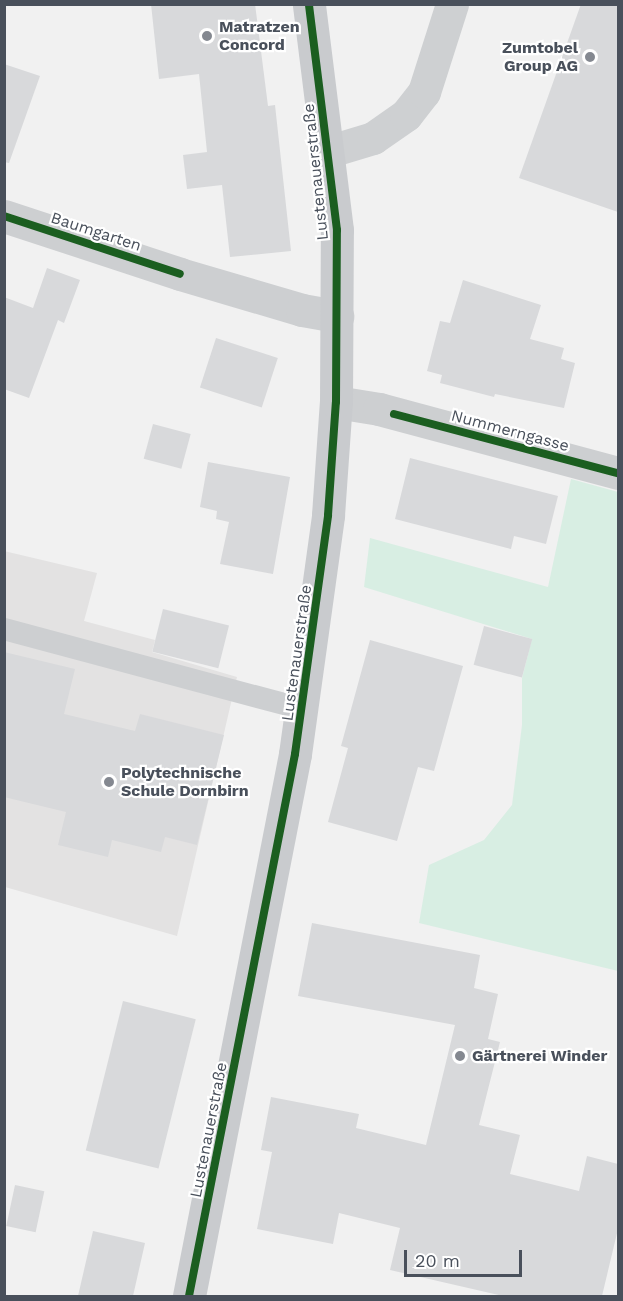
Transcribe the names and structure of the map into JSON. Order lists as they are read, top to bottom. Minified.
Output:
{"streets":{"main road":["Lustenauerstraße"],"street":["Baumgarten","Nummerngasse"]},"crossings":[["Lustenauerstraße","Baumgarten"],["Lustenauerstraße","Nummerngasse"]],"places":["Matratzen Concord","Zumtobel Group AG","Polytechnische Schule Dornbirn","Gärtnerei Winder"],"scale_bar":"20 m"}
